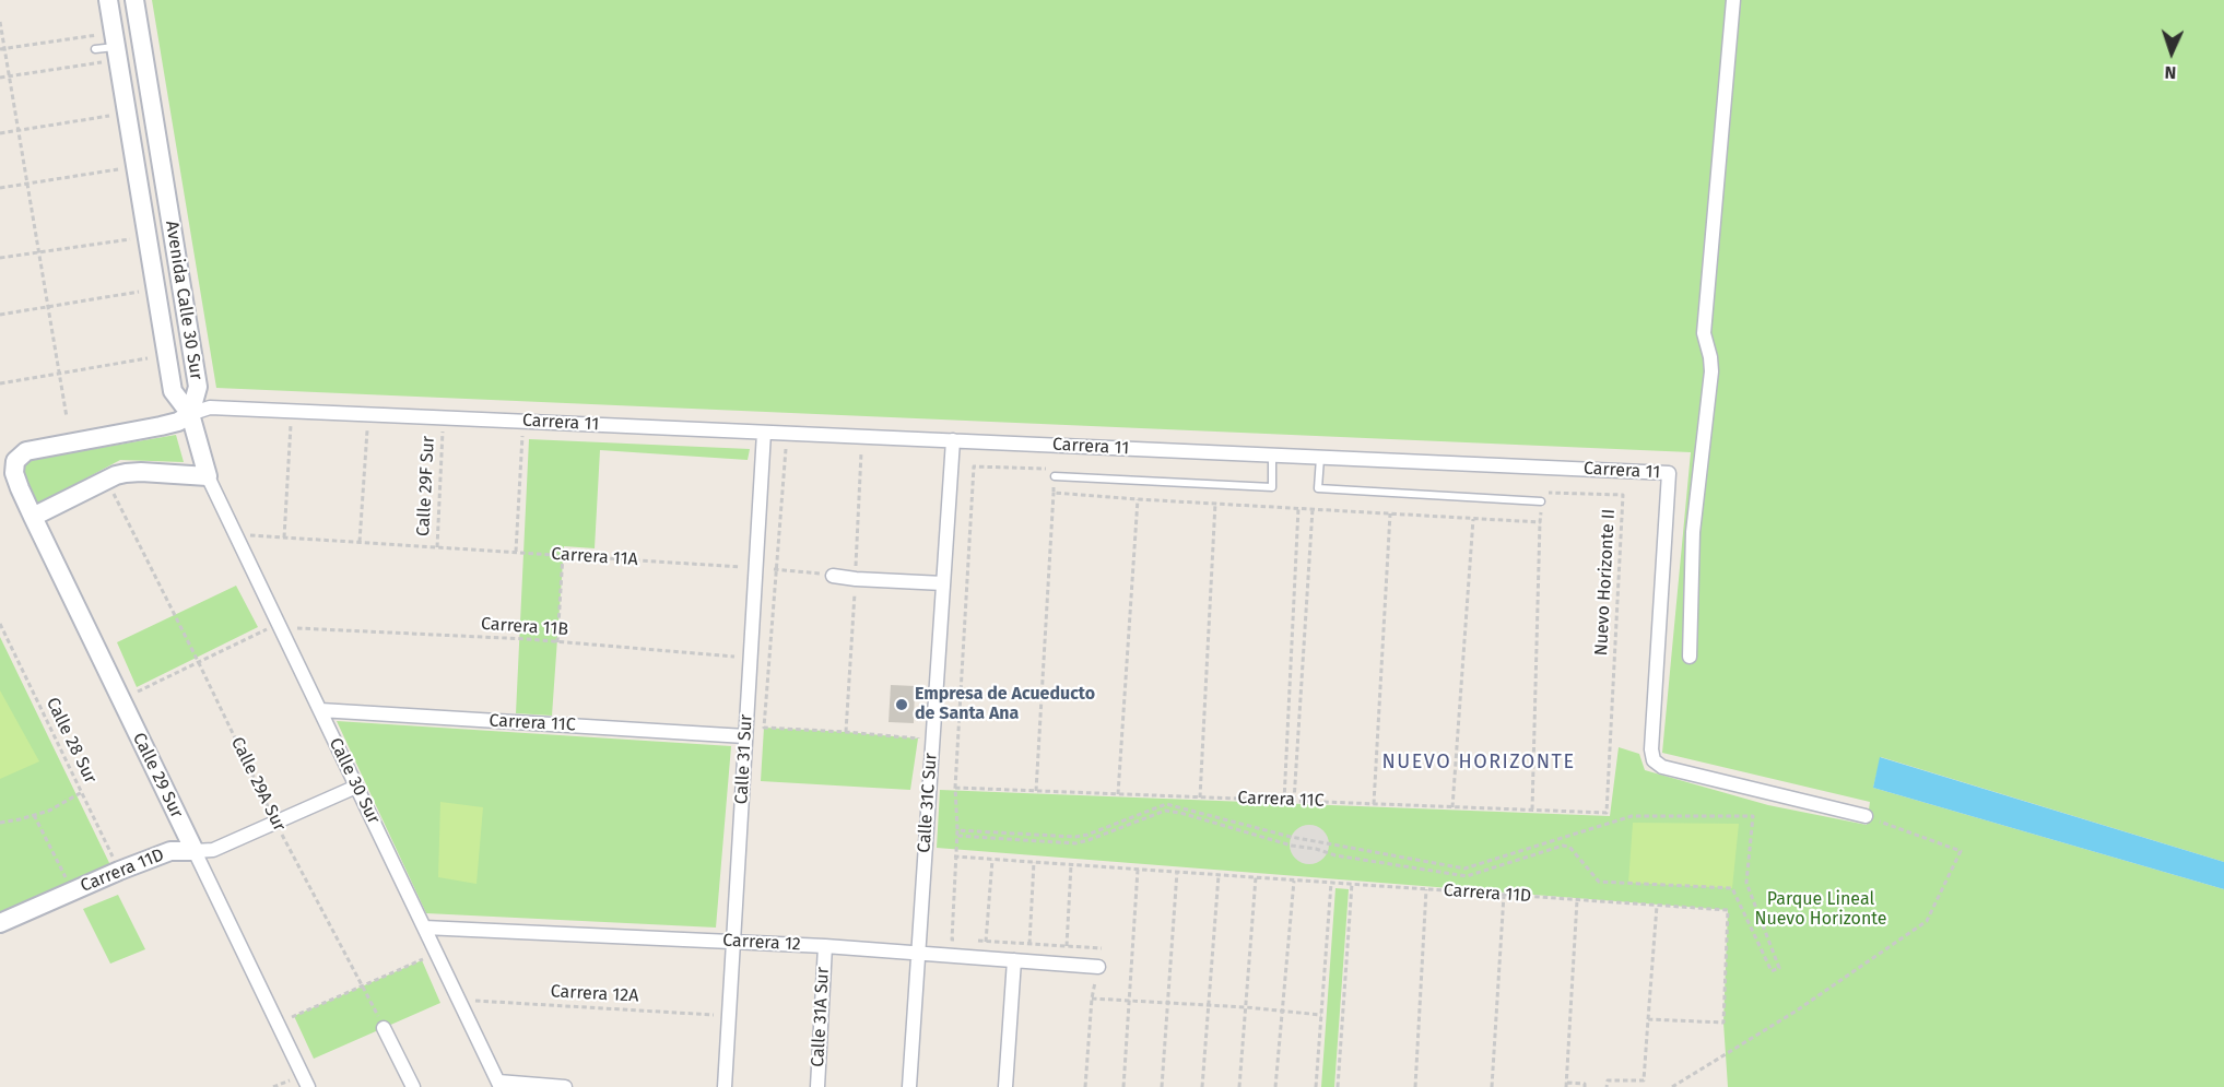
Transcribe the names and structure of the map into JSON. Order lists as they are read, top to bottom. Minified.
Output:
{"streets":{"street":["Avenida Calle 30 Sur","Carrera 11","Carrera 11C","Calle 31 Sur","Calle 29 Sur","Calle 30 Sur","Calle 31C Sur","Carrera 11D","Carrera 12","Calle 31A Sur"],"path":["Calle 29F Sur","Carrera 11A","Nuevo Horizonte II","Carrera 11B","Calle 28 Sur","Calle 29A Sur","Carrera 12A"]},"crossings":[["Avenida Calle 30 Sur","Carrera 11"],["Carrera 11","Calle 31 Sur"],["Carrera 11","Calle 29 Sur"],["Carrera 11","Calle 31C Sur"],["Calle 29F Sur","Carrera 11A"],["Carrera 11A","Calle 31 Sur"],["Nuevo Horizonte II","Carrera 11C"],["Carrera 11B","Calle 31 Sur"],["Carrera 11C","Calle 31 Sur"],["Carrera 11C","Calle 30 Sur"],["Calle 28 Sur","Carrera 11D"],["Calle 31 Sur","Carrera 12"],["Calle 31 Sur","Carrera 12A"],["Calle 29 Sur","Carrera 11D"],["Calle 30 Sur","Carrera 11D"],["Calle 30 Sur","Carrera 12"],["Calle 30 Sur","Carrera 12A"],["Calle 29A Sur","Carrera 11D"],["Calle 31C Sur","Carrera 12"],["Carrera 12","Calle 31A Sur"]],"districts":["NUEVO HORIZONTE"],"parks":["Parque Lineal Nuevo Horizonte"],"places":["Empresa de Acueducto de Santa Ana"],"north":"bottom"}
